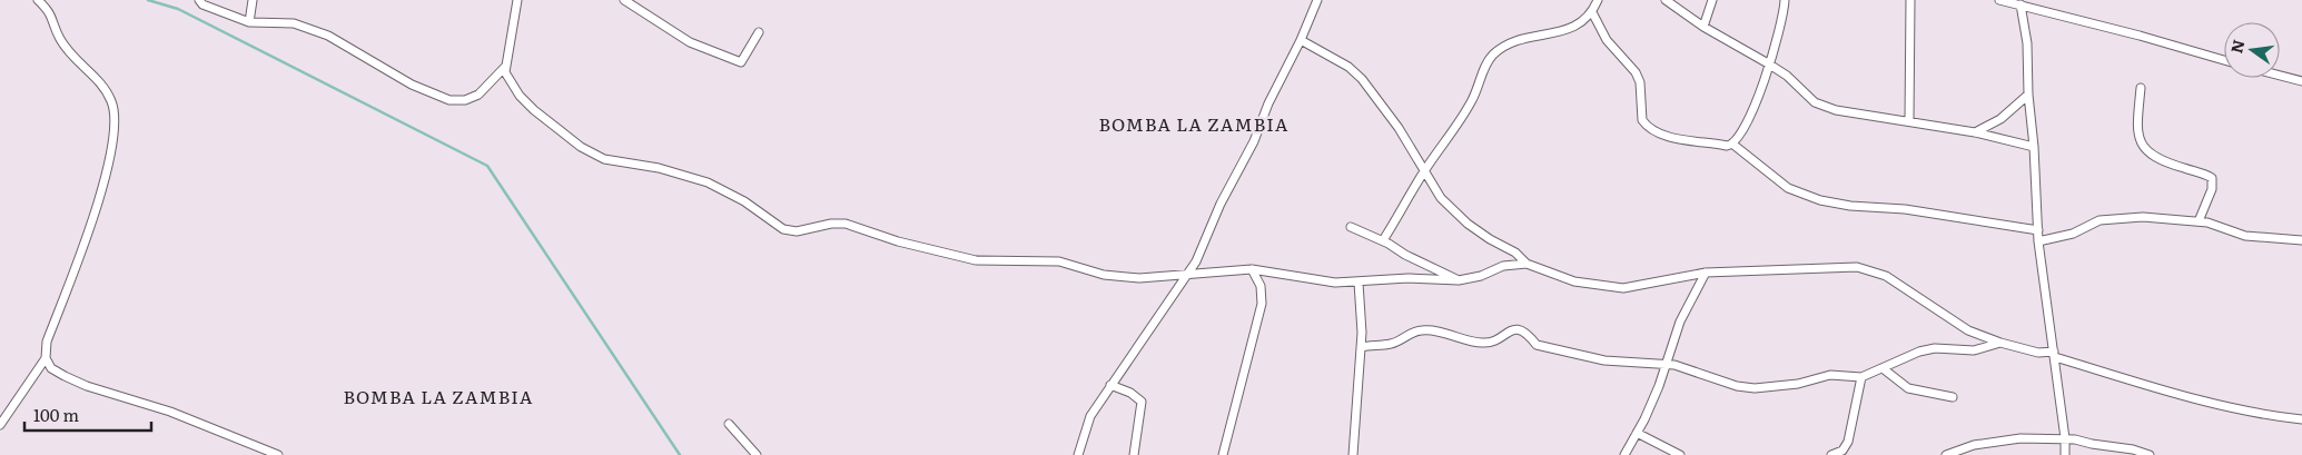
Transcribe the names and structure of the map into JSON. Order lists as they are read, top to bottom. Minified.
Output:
{"districts":["BOMBA LA ZAMBIA","BOMBA LA ZAMBIA"],"scale_bar":"100 m","north":"left"}
